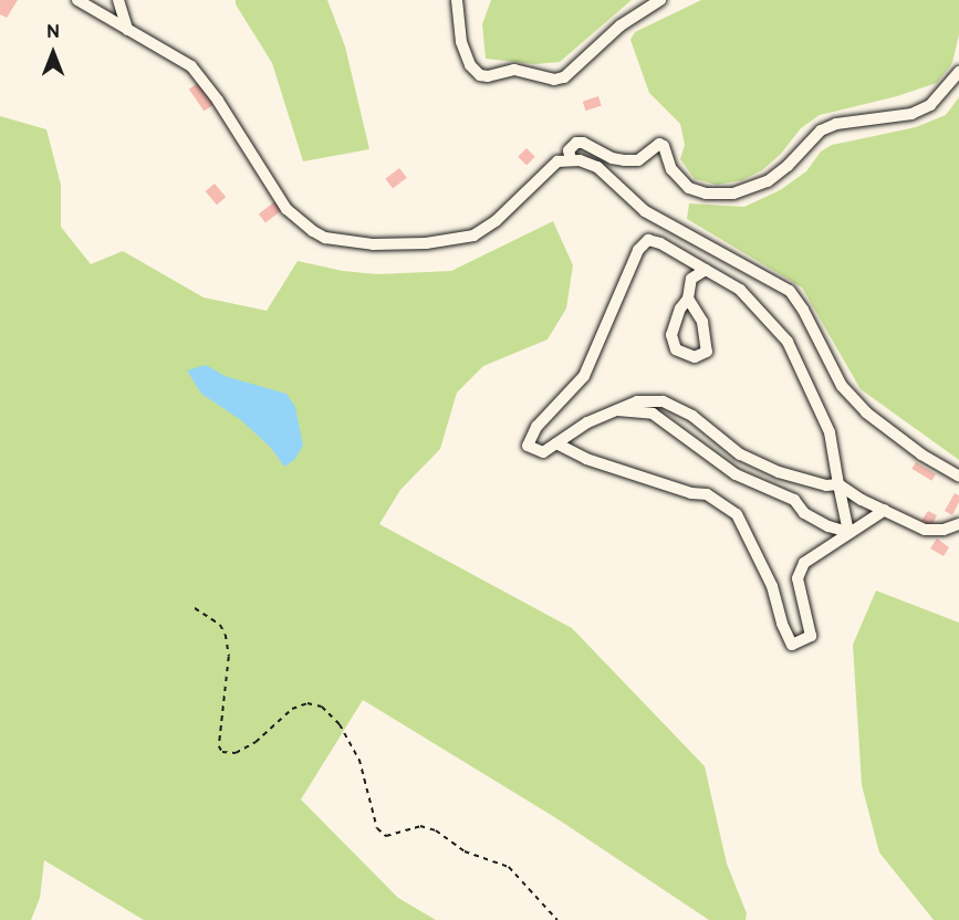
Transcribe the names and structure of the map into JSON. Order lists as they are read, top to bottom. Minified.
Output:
{"north":"top"}
